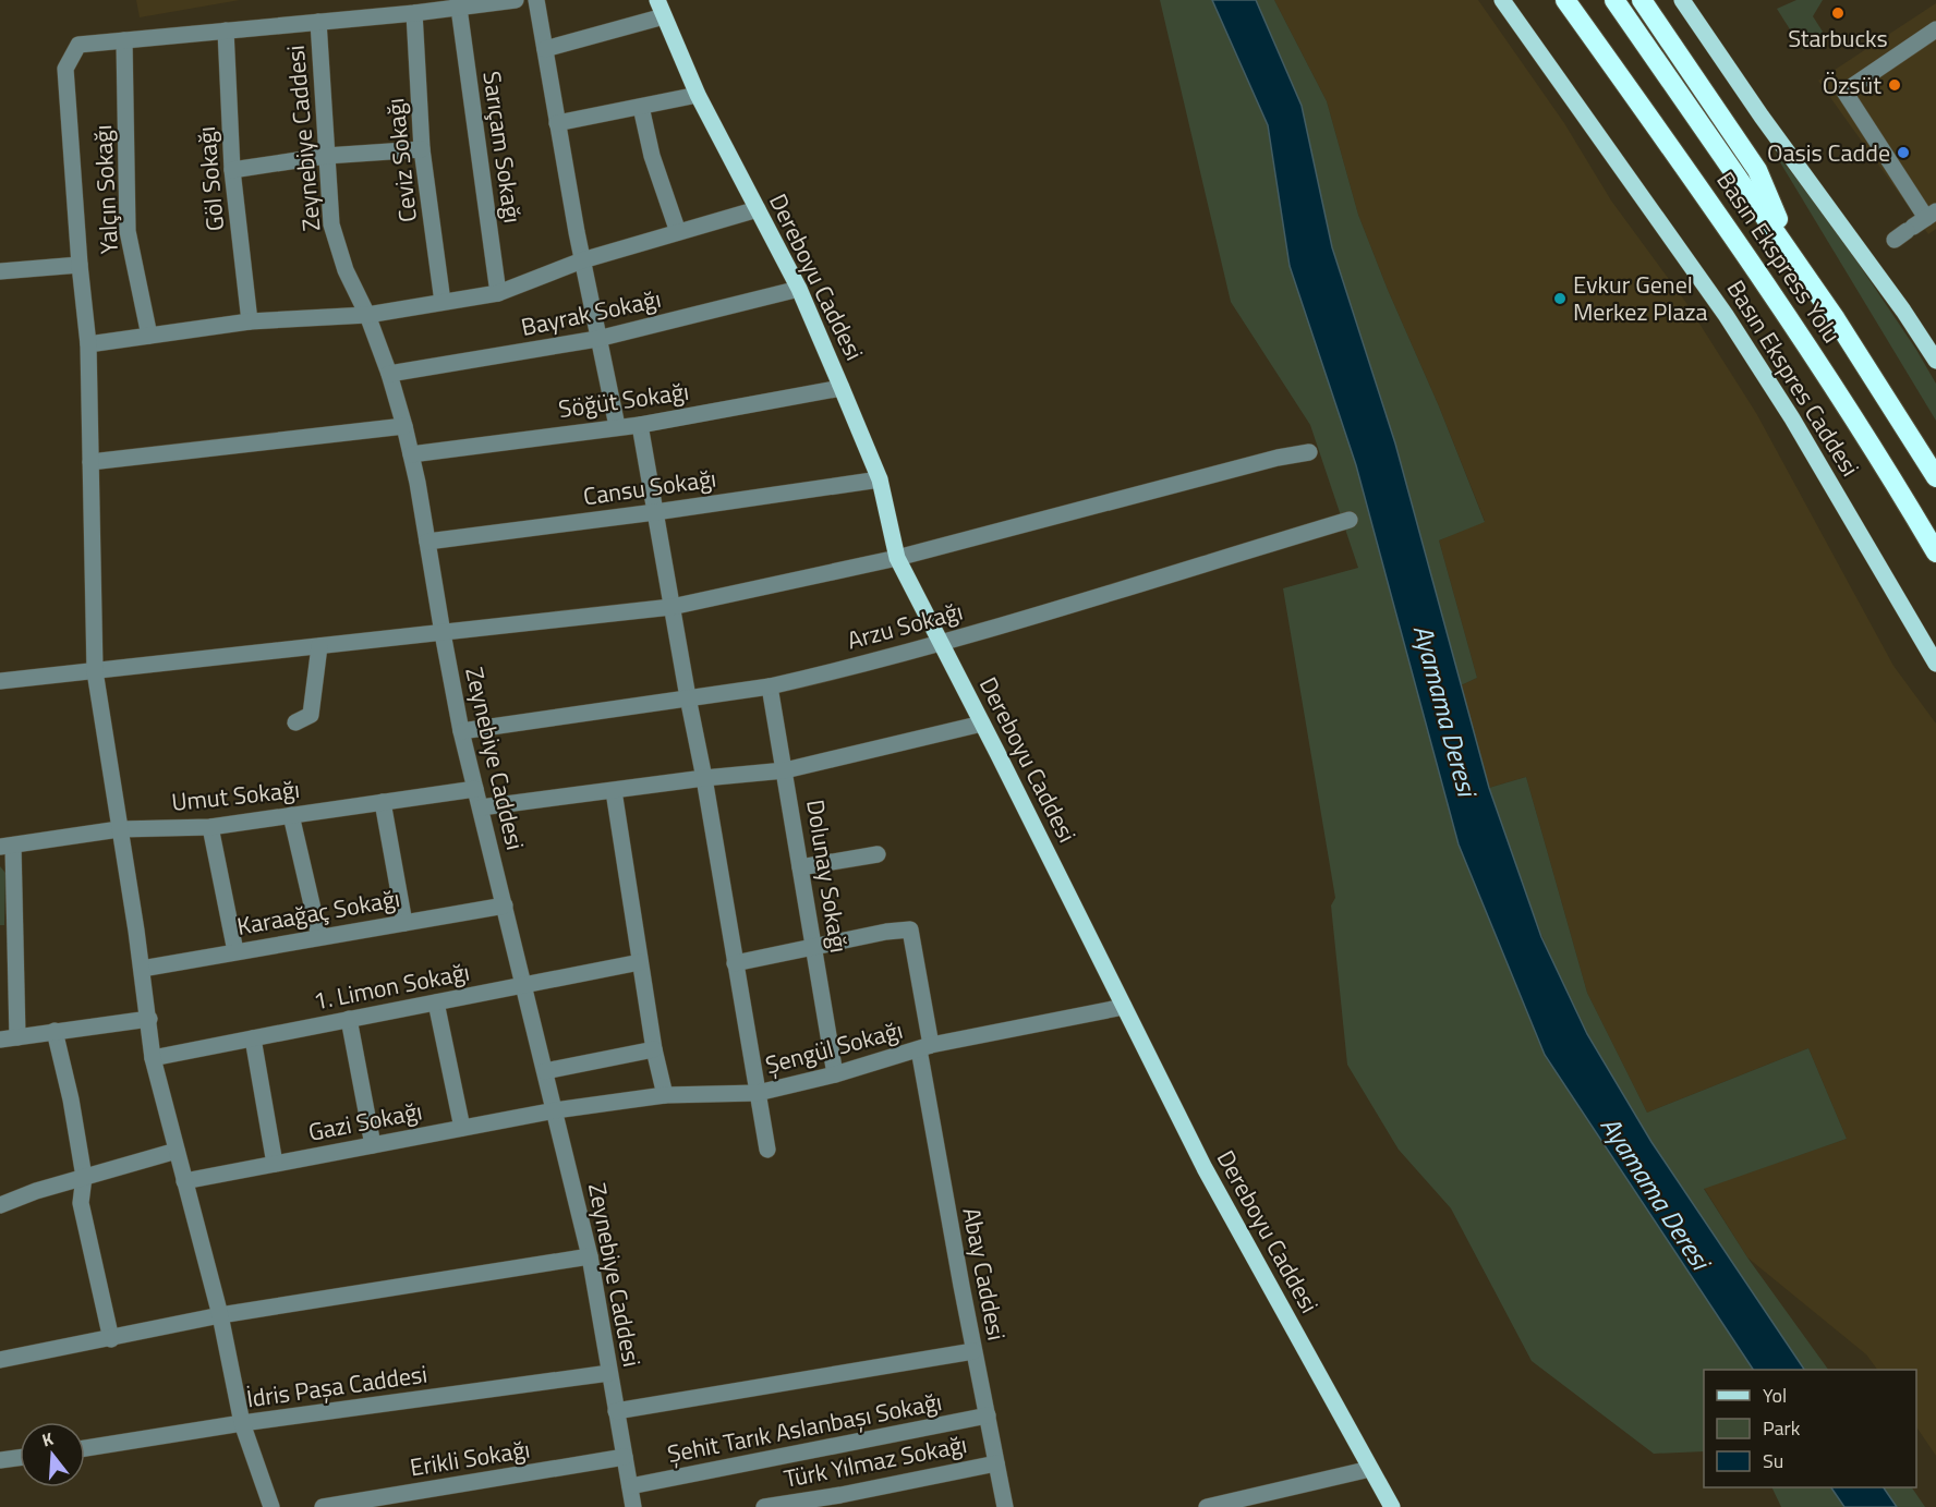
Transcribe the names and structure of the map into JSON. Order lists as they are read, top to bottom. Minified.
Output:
{"streets":{"highway":["Basın Ekspress Yolu"],"main road":["Dereboyu Caddesi","Basın Ekspres Caddesi"],"street":["Zeynebiye Caddesi","Sarıçam Sokağı","Ceviz Sokağı","Göl Sokağı","Yalçın Sokağı","Bayrak Sokağı","Söğüt Sokağı","Cansu Sokağı","Arzu Sokağı","Umut Sokağı","Dolunay Sokağı","Karaağaç Sokağı","1. Limon Sokağı","Şengül Sokağı","Gazi Sokağı","Abay Caddesi","İdris Paşa Caddesi","Şehit Tarık Aslanbaşı Sokağı","Erikli Sokağı","Türk Yılmaz Sokağı"]},"crossings":[["Zeynebiye Caddesi","Bayrak Sokağı"],["Zeynebiye Caddesi","Söğüt Sokağı"],["Zeynebiye Caddesi","Cansu Sokağı"],["Zeynebiye Caddesi","Arzu Sokağı"],["Zeynebiye Caddesi","Umut Sokağı"],["Zeynebiye Caddesi","Karaağaç Sokağı"],["Zeynebiye Caddesi","1. Limon Sokağı"],["Zeynebiye Caddesi","Şengül Sokağı"],["Zeynebiye Caddesi","Gazi Sokağı"],["Zeynebiye Caddesi","İdris Paşa Caddesi"],["Zeynebiye Caddesi","Şehit Tarık Aslanbaşı Sokağı"],["Zeynebiye Caddesi","Erikli Sokağı"],["Dereboyu Caddesi","Bayrak Sokağı"],["Dereboyu Caddesi","Söğüt Sokağı"],["Dereboyu Caddesi","Cansu Sokağı"],["Dereboyu Caddesi","Arzu Sokağı"],["Dereboyu Caddesi","Şengül Sokağı"],["Arzu Sokağı","Dolunay Sokağı"],["Dolunay Sokağı","Şengül Sokağı"],["Dolunay Sokağı","Abay Caddesi"],["Şengül Sokağı","Gazi Sokağı"],["Şengül Sokağı","Abay Caddesi"],["Abay Caddesi","Şehit Tarık Aslanbaşı Sokağı"],["Abay Caddesi","Türk Yılmaz Sokağı"]],"water":["Ayamama Deresi"],"places":["Starbucks","Özsüt","Oasis Cadde","Evkur Genel Merkez Plaza"],"legend":["Yol","Park","Su"],"north":"top"}
